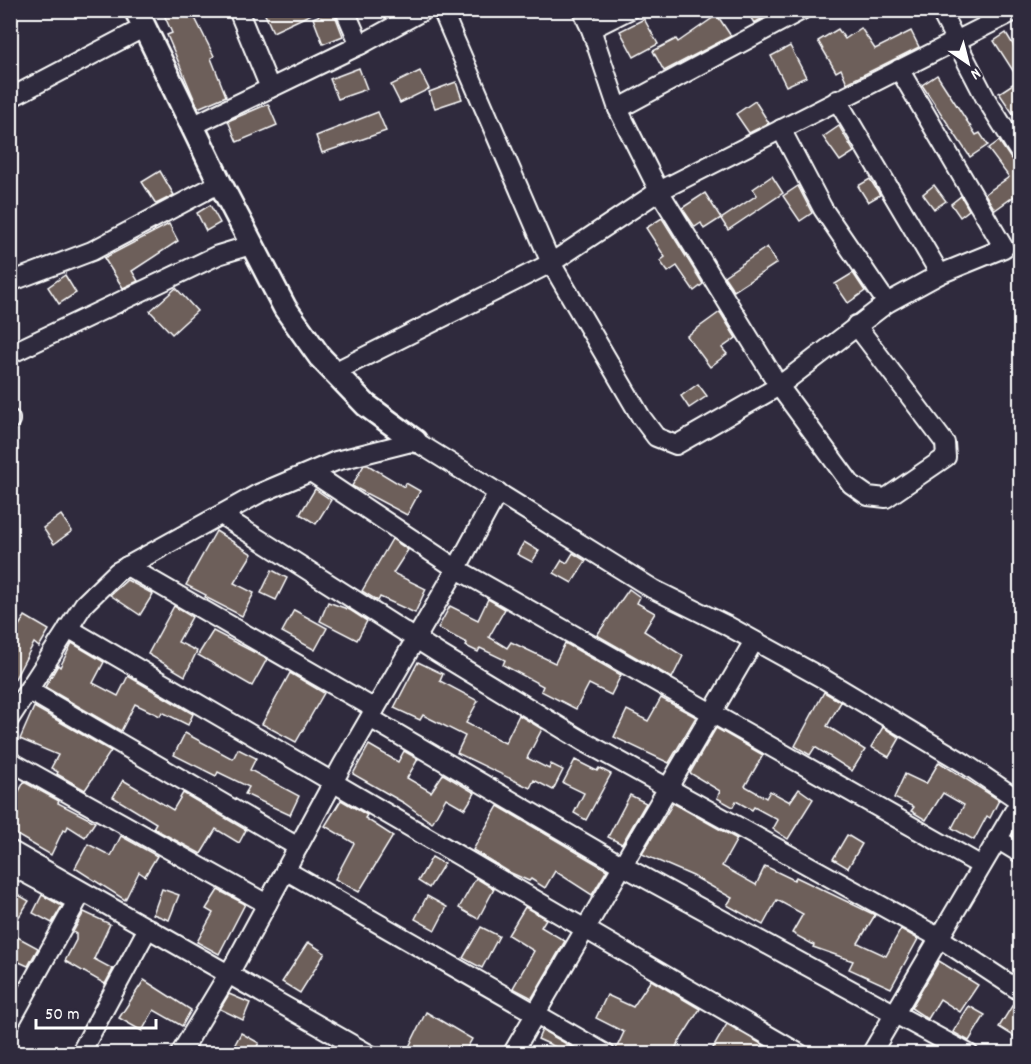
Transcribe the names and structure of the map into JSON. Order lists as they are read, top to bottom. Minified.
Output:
{"scale_bar":"50 m","north":"bottom right"}
